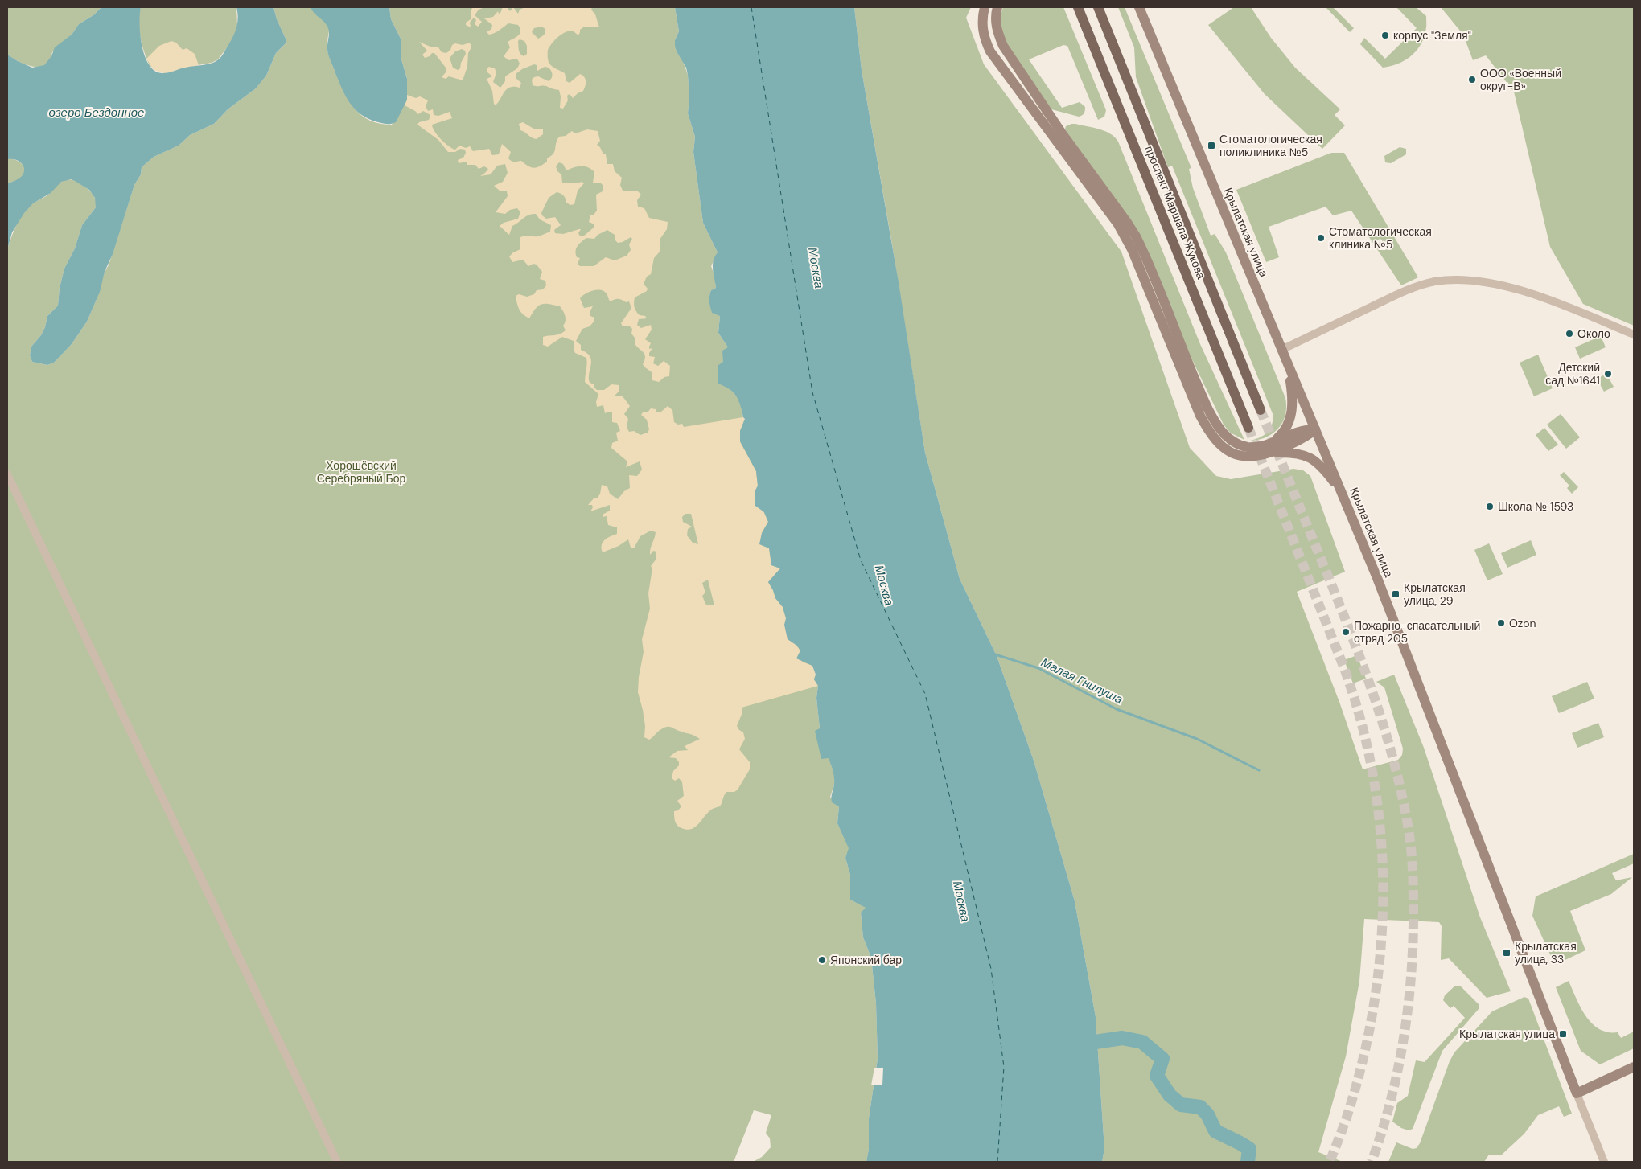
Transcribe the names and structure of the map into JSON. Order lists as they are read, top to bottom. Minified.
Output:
{"streets":{"main road":["проспект Маршала Жукова","Крылатская улица"]},"water":["озеро Бездонное","Москва","Малая Гнилуша"],"parks":["Хорошёвский Серебряный Бор"],"places":{"other":["корпус \"Земля\"","ООО «Военный округ-В»","Стоматологическая клиника №5","Около","Детский сад №1641","Школа № 1593","Ozon","Пожарно-спасательный отряд 205","Японский бар"],"transit":["Стоматологическая поликлиника №5","Крылатская улица, 29","Крылатская улица, 33","Крылатская улица"]}}
